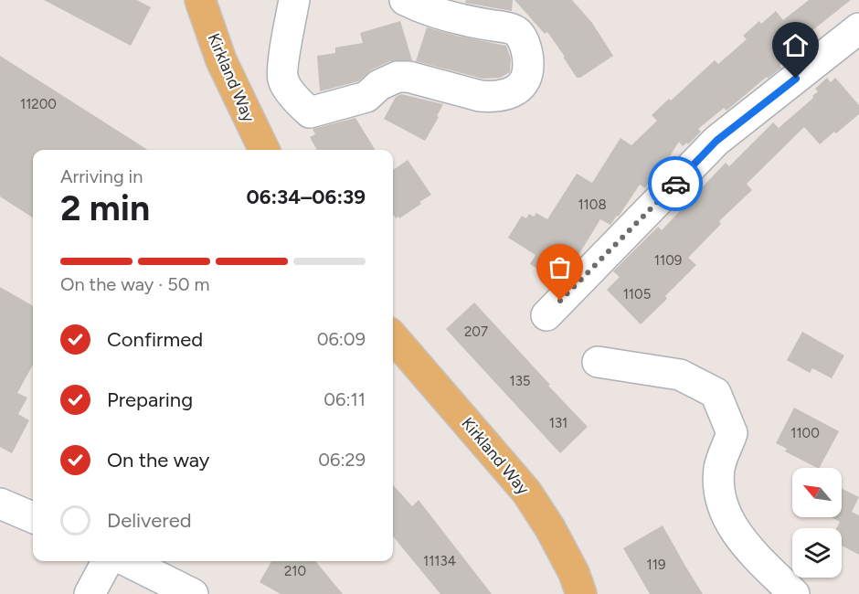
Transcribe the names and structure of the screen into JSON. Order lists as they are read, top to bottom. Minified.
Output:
{"streets":{"main road":["Kirkland Way"]},"house_numbers":["11200","1108","1109","1105","207","135","131","1100","11134","119","210"],"north":"top left","page":{"heading":["2 min","Arriving in","06:34–06:39"],"bar":"On the way · 50 m","list":[["Confirmed","06:09"],["Preparing","06:11"],["On the way","06:29"],"Delivered"]}}
